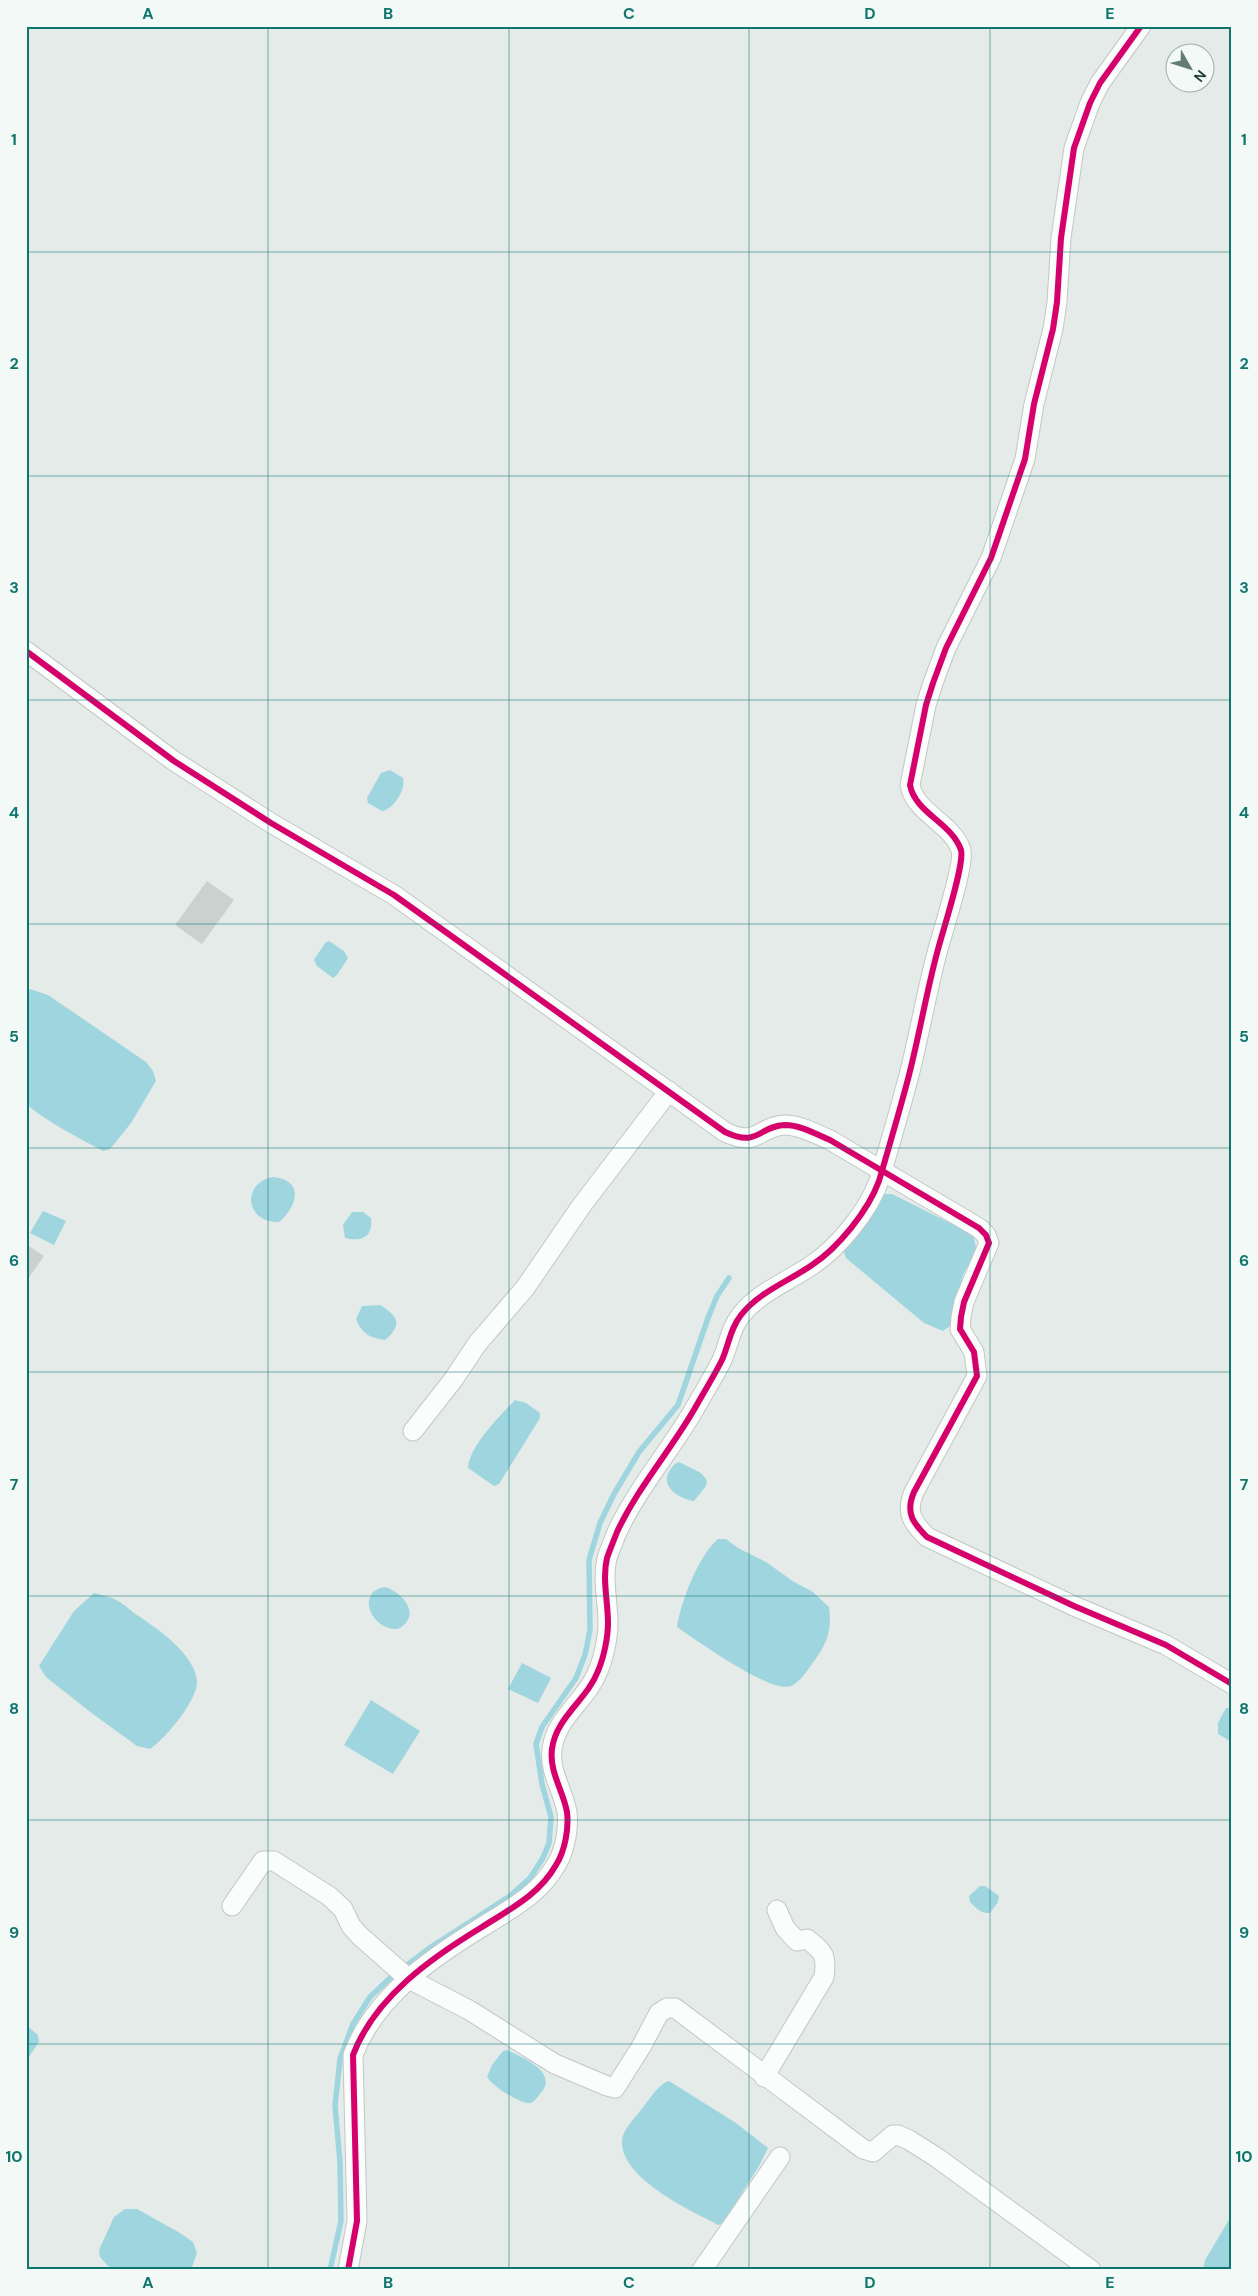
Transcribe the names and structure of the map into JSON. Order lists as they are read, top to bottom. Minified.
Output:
{"north":"bottom right","grid":{"columns":["A","B","C","D","E"],"rows":["1","2","3","4","5","6","7","8","9","10"]}}
